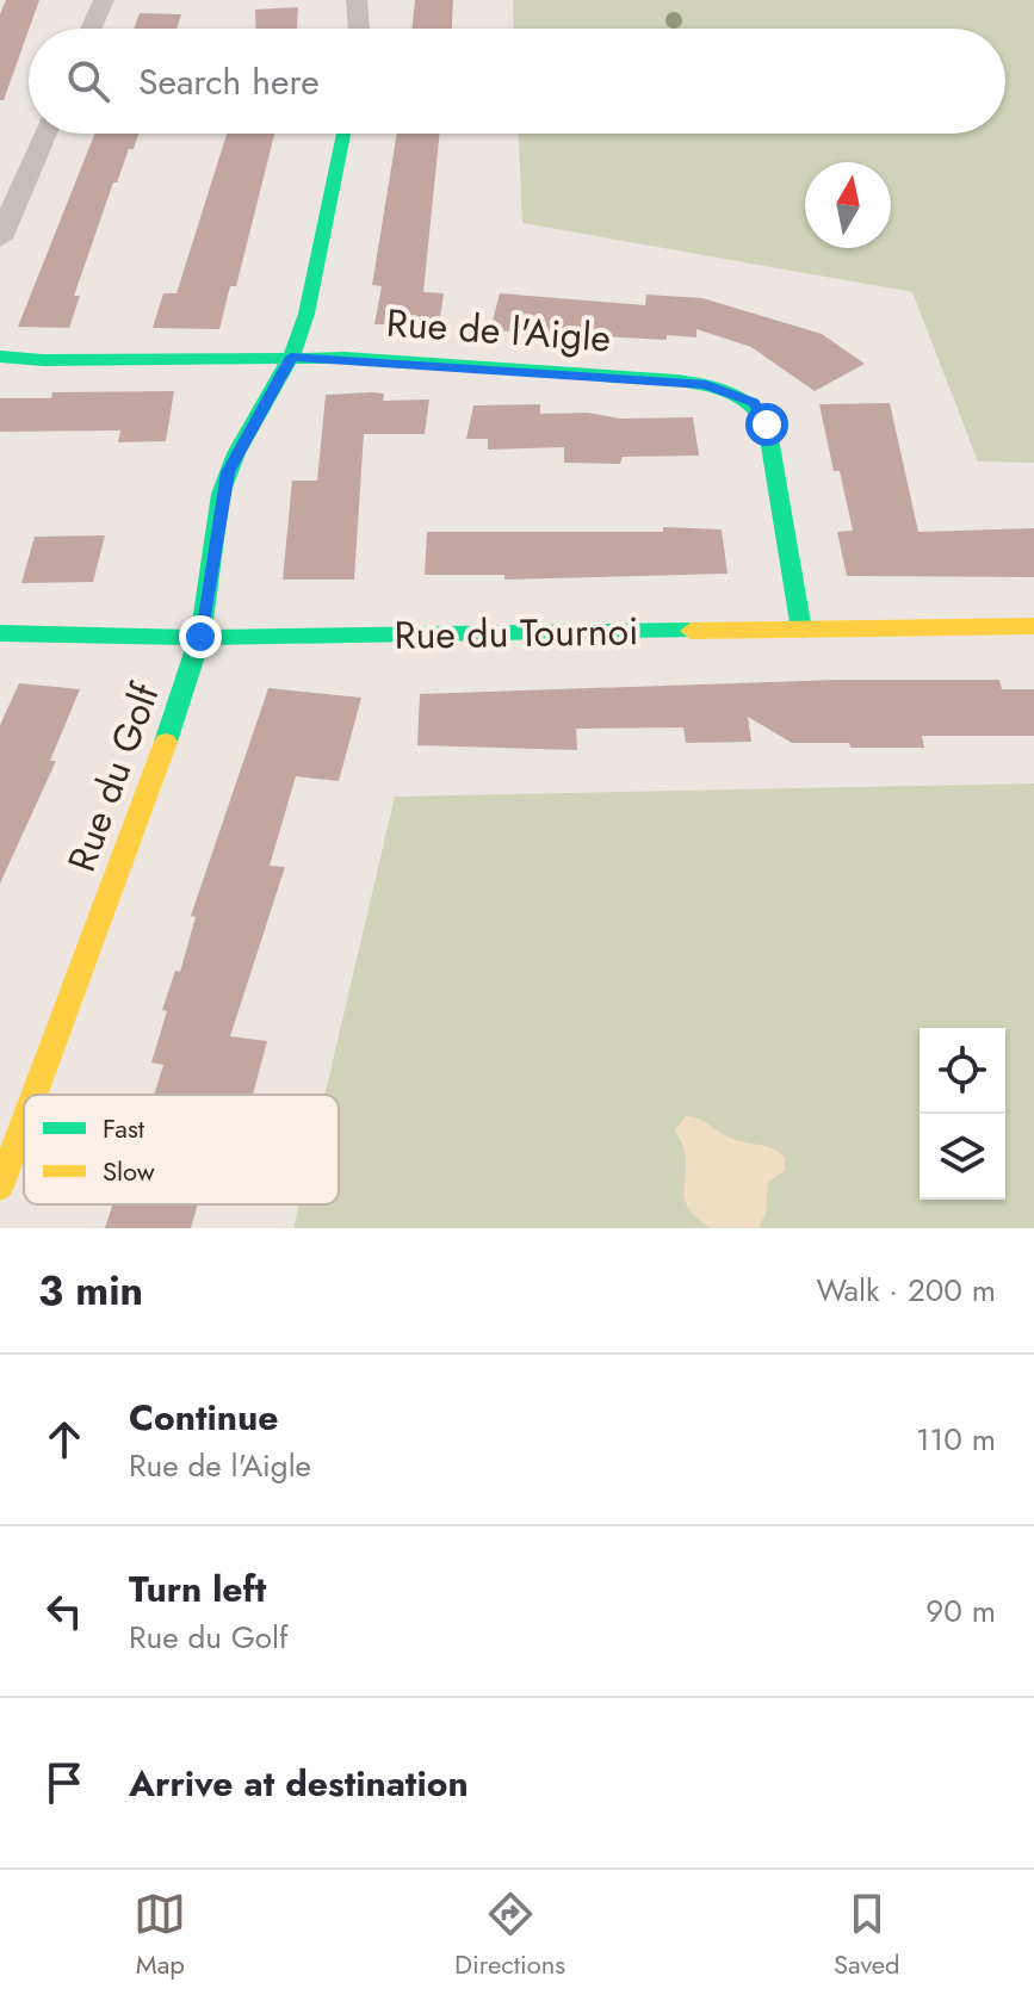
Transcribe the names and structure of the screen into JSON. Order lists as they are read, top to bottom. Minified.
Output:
{"streets":{"street":["Rue de l'Aigle","Rue du Tournoi","Rue du Golf"]},"crossings":[["Rue de l'Aigle","Rue du Tournoi"],["Rue de l'Aigle","Rue du Golf"],["Rue du Tournoi","Rue du Golf"]],"legend":["Fast","Slow"],"north":"top","page":{"search":"Search here","heading":["3 min","Walk · 200 m"],"list":[["Continue","Rue de l'Aigle","110 m"],["Turn left","Rue du Golf","90 m"],"Arrive at destination"],"nav":["Map","Directions","Saved"]}}
